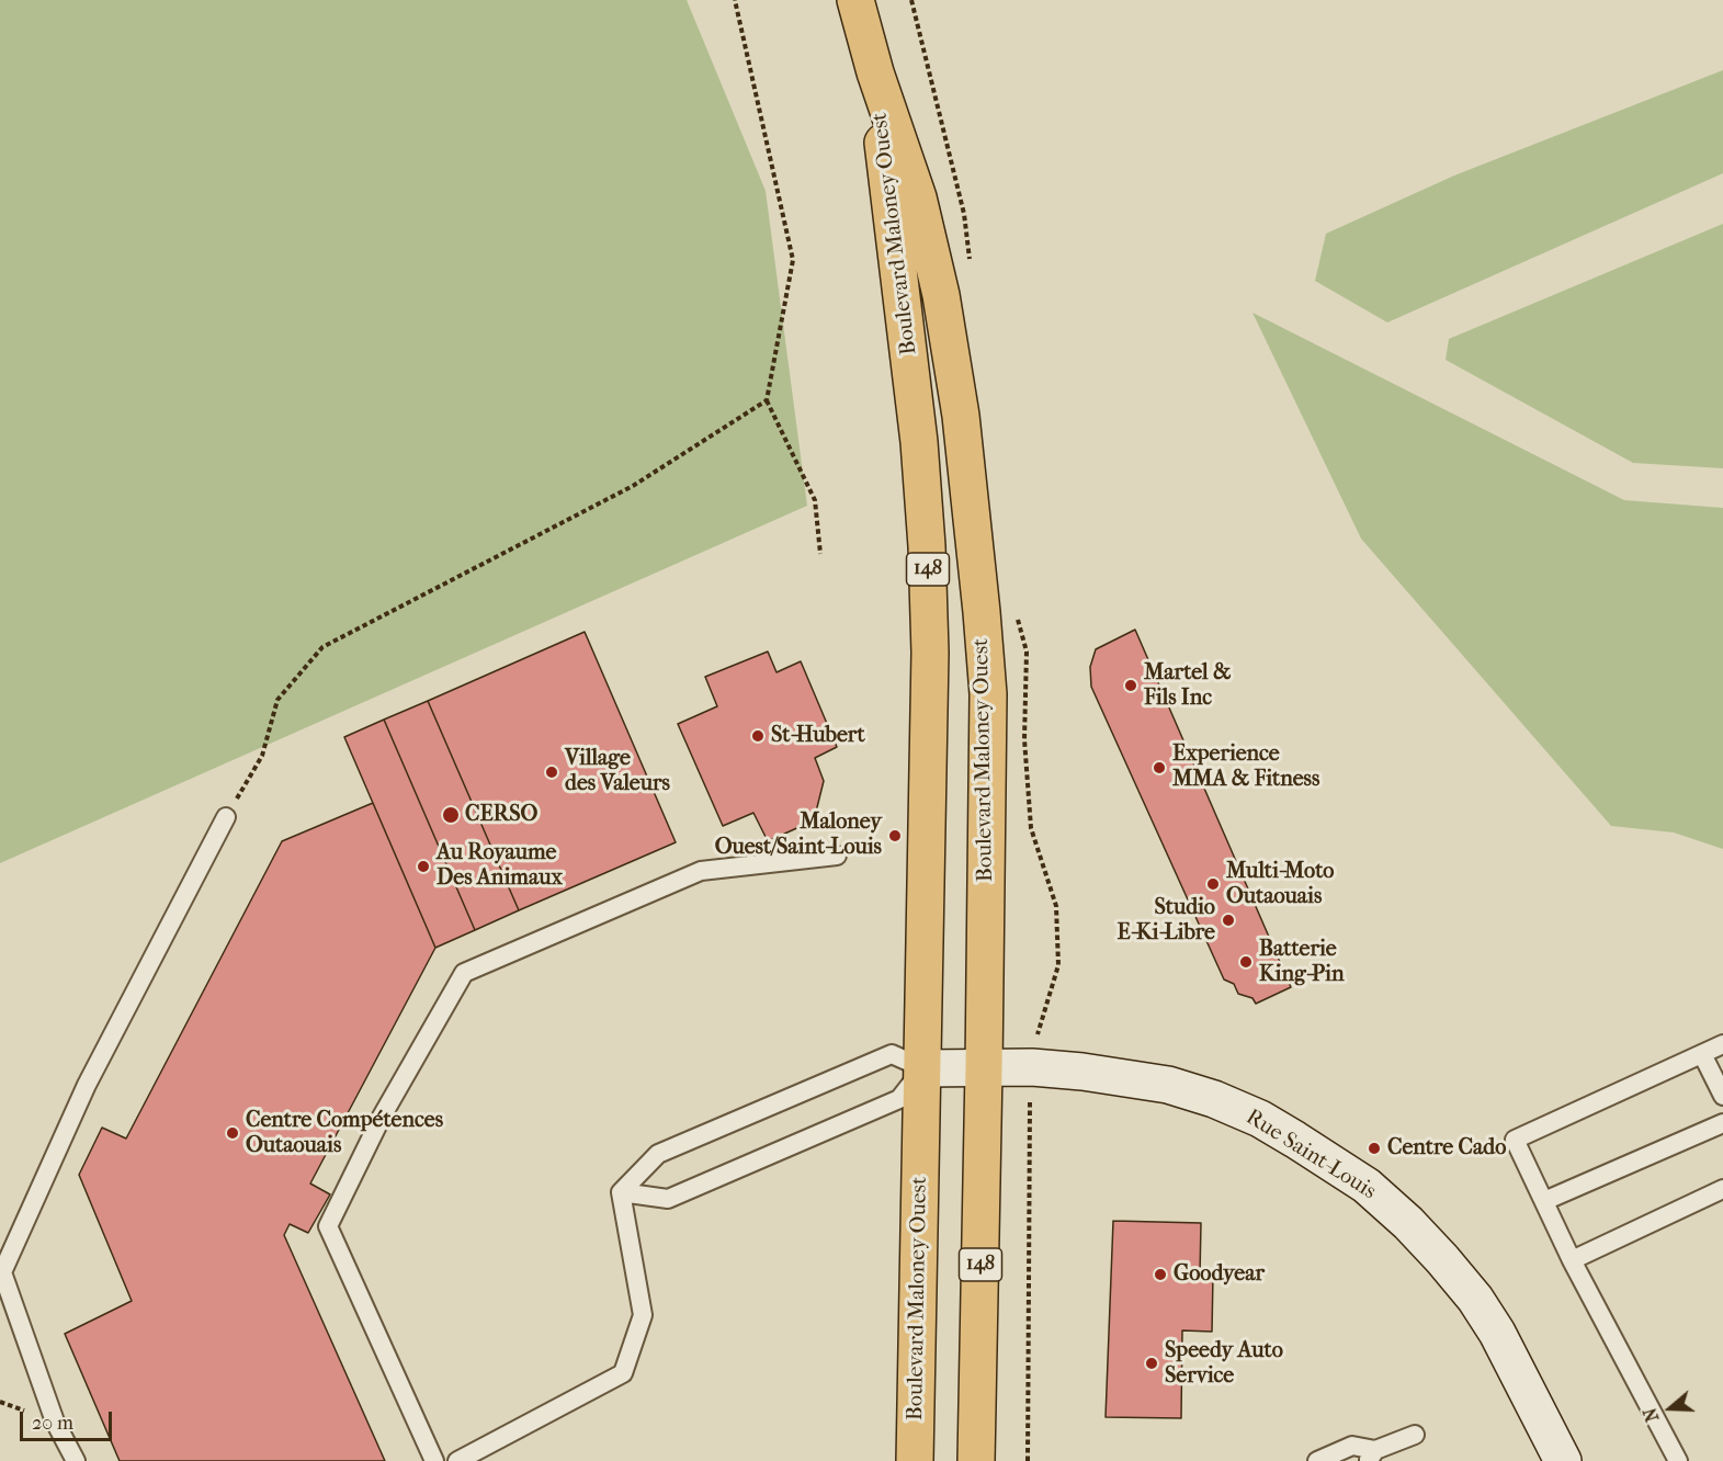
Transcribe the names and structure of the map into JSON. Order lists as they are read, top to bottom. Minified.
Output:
{"streets":{"main road":["Boulevard Maloney Ouest","148"],"street":["Rue Saint-Louis"]},"crossings":[["Boulevard Maloney Ouest","Rue Saint-Louis"]],"places":["Martel & Fils Inc","St-Hubert","Experience MMA & Fitness","Village des Valeurs","CERSO","Maloney Ouest/Saint-Louis","Au Royaume Des Animaux","Multi-Moto Outaouais","Studio E-Ki-Libre","Batterie King-Pin","Centre Compétences Outaouais","Centre Cado","Goodyear","Speedy Auto Service"],"scale_bar":"20 m","north":"left"}
